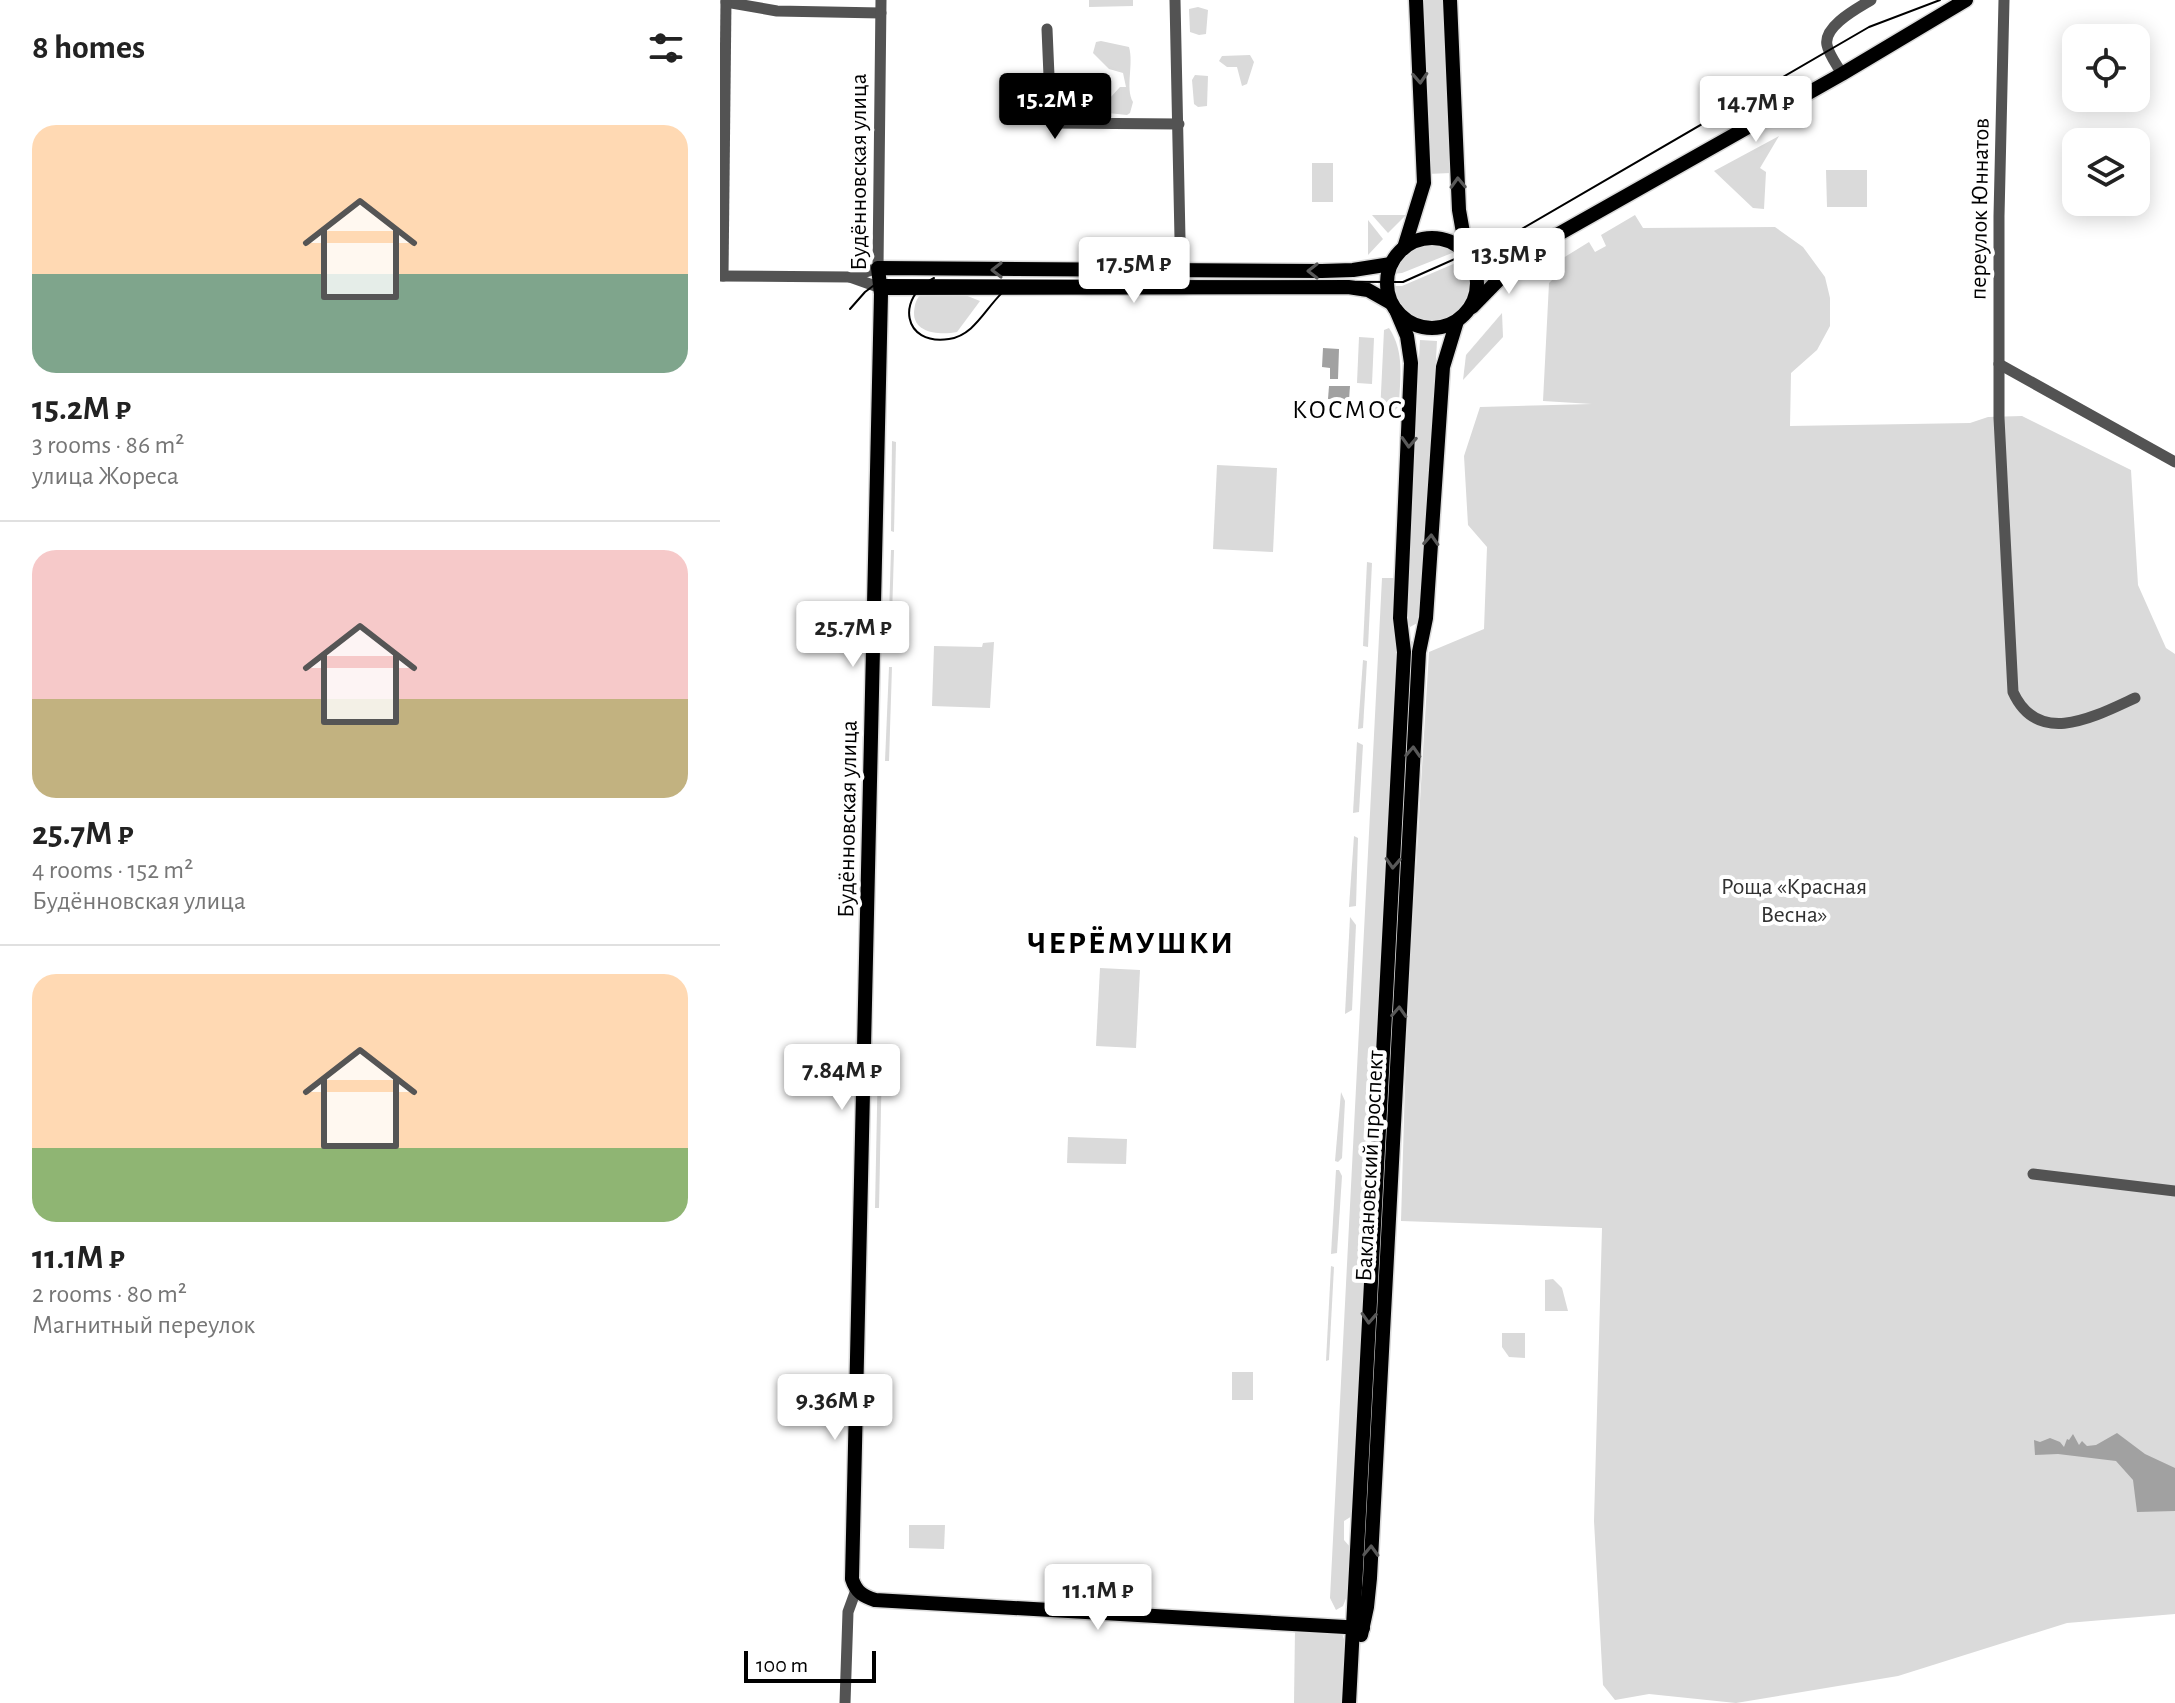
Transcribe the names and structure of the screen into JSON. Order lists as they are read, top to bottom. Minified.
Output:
{"streets":{"main road":["Будённовская улица","Баклановский проспект"],"street":["переулок Юннатов"]},"districts":["КОСМОС","ЧЕРЁМУШКИ"],"parks":["Роща «Красная Весна»"],"scale_bar":"100 m","page":{"heading":"8 homes","price":["15.2M ₽","14.7M ₽","13.5M ₽","17.5M ₽","25.7M ₽","7.84M ₽","9.36M ₽","11.1M ₽"],"list":[{"name":"15.2M ₽","note":"3 rooms · 86 m² · улица Жореса"},{"name":"25.7M ₽","note":"4 rooms · 152 m² · Будённовская улица"},{"name":"11.1M ₽","note":"2 rooms · 80 m² · Магнитный переулок"}],"scale":"100 m"}}
